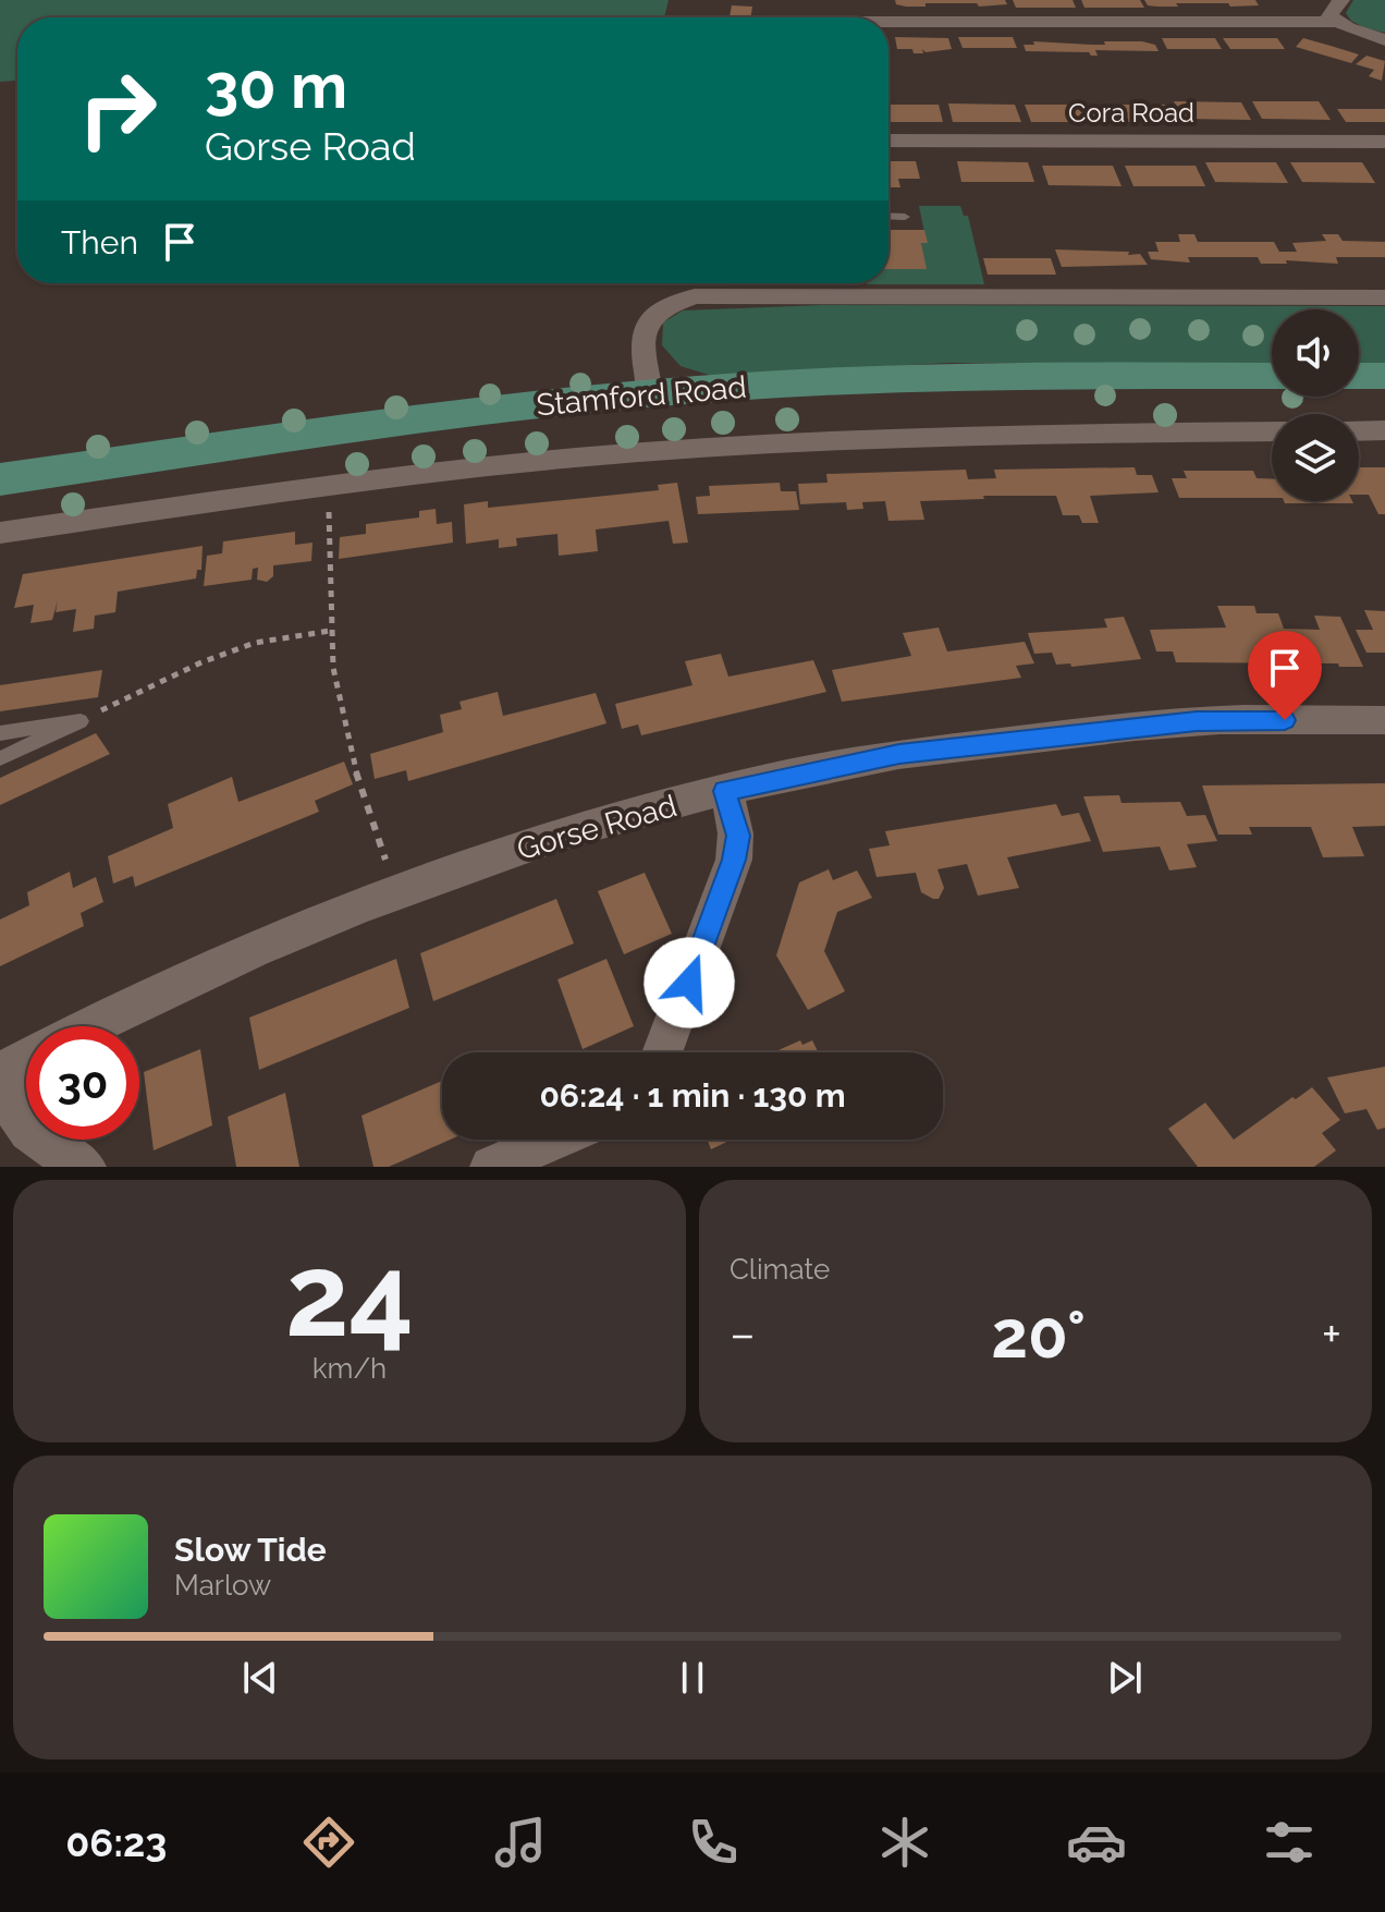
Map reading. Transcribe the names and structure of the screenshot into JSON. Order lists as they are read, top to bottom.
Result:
{
  "streets": {
    "main road": ["Stamford Road"],
    "street": ["Cora Road", "Gorse Road"]
  },
  "page": {
    "turn": ["30 m", "Gorse Road"],
    "then": "Then",
    "limit": "30",
    "trip": "06:24 · 1 min · 130 m",
    "tile": [
      ["24", "km/h"],
      "Climate"
    ],
    "heat": ["−", "20°", "+"],
    "song": ["Slow Tide", "Marlow"],
    "tabs": "06:23"
  }
}
